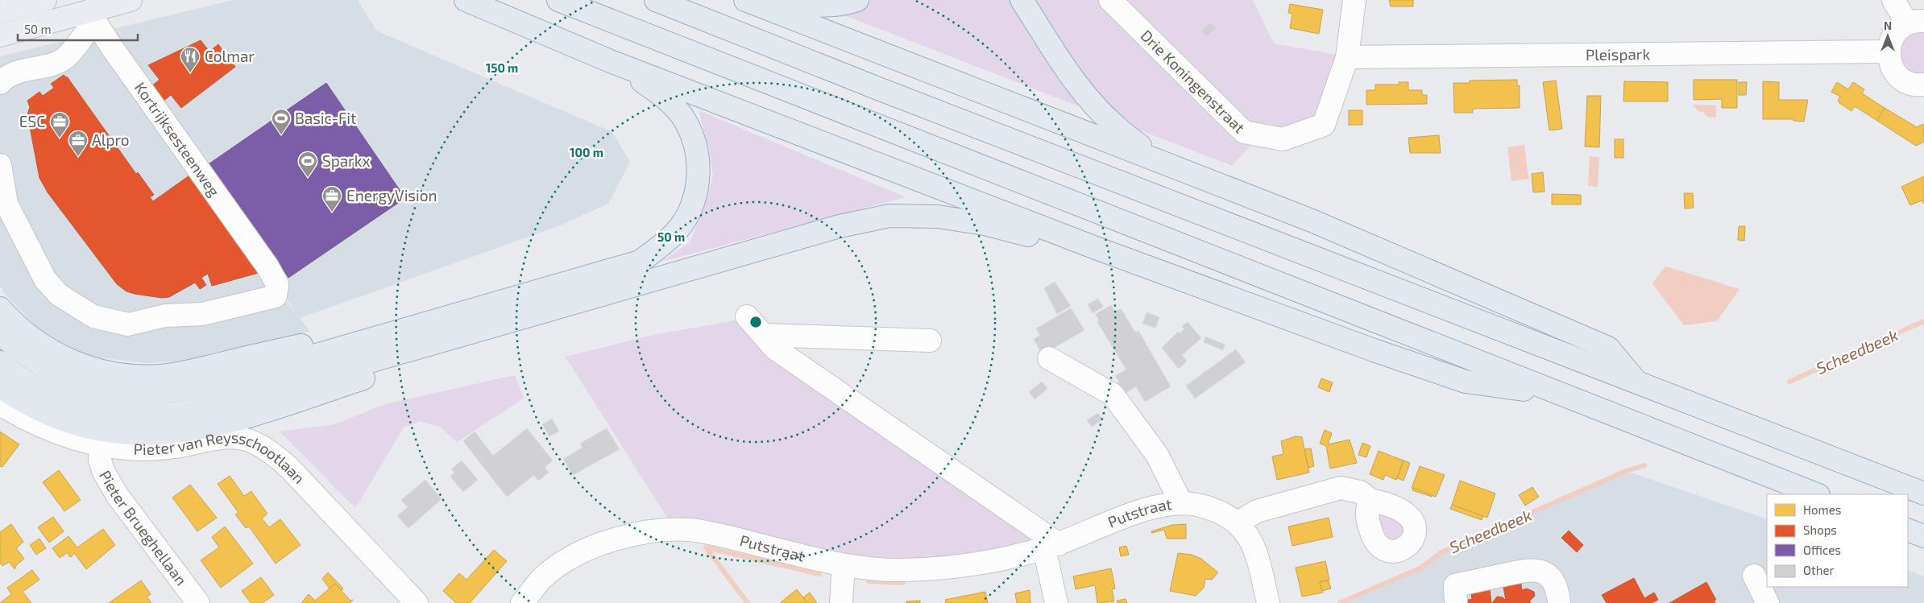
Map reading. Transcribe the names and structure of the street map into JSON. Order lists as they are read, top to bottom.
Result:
{
  "streets": {
    "street": [
      "Pleispark",
      "Drie Koningenstraat",
      "Kortrijksesteenweg",
      "Pieter van Reysschootlaan",
      "Putstraat",
      "Pieter Brueghellaan"
    ]
  },
  "crossings": [
    ["Pleispark", "Drie Koningenstraat"],
    ["Pieter van Reysschootlaan", "Pieter Brueghellaan"]
  ],
  "water": ["Scheedbeek"],
  "places": {
    "restaurant": ["Colmar"],
    "sports": ["Basic-Fit", "Sparkx"],
    "office": ["ESC", "Alpro", "EnergyVision"]
  },
  "legend": [
    "Homes",
    "Shops",
    "Offices",
    "Other"
  ],
  "scale_bar": "50 m",
  "north": "top",
  "rings": ["150 m", "100 m", "50 m"]
}
